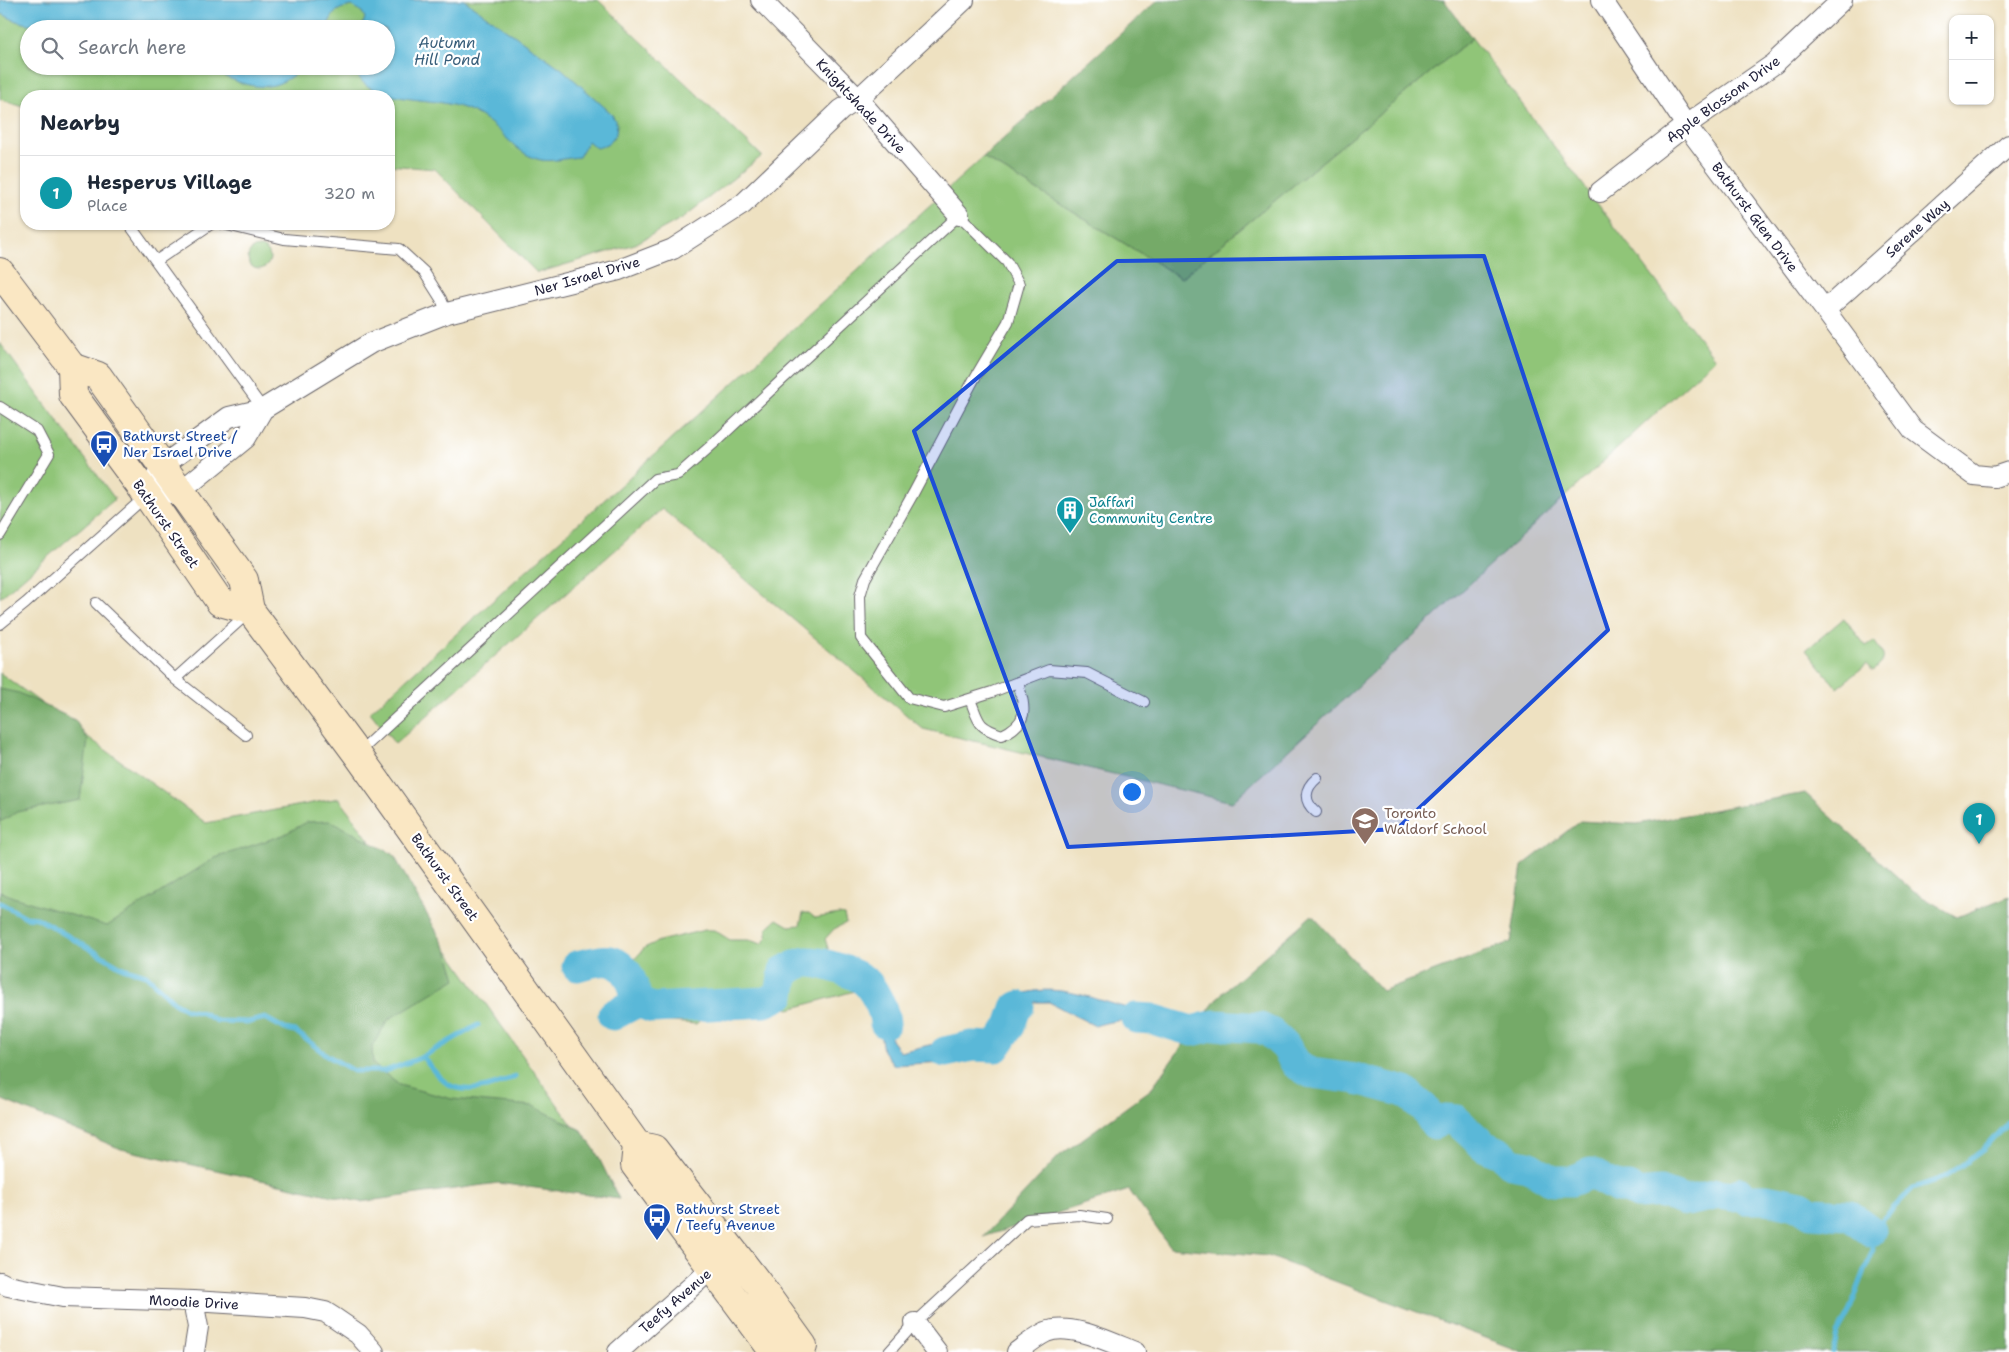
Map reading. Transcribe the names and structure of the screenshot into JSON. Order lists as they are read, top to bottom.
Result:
{
  "streets": {
    "main road": ["Bathurst Street"],
    "street": [
      "Apple Blossom Drive",
      "Knightshade Drive",
      "Bathurst Glen Drive",
      "Serene Way",
      "Ner Israel Drive",
      "Teefy Avenue",
      "Moodie Drive"
    ]
  },
  "crossings": [
    ["Apple Blossom Drive", "Bathurst Glen Drive"],
    ["Knightshade Drive", "Ner Israel Drive"],
    ["Bathurst Glen Drive", "Serene Way"],
    ["Ner Israel Drive", "Bathurst Street"],
    ["Bathurst Street", "Teefy Avenue"]
  ],
  "water": ["Autumn Hill Pond"],
  "places": {
    "bus stop": ["Bathurst Street / Ner Israel Drive", "Bathurst Street / Teefy Avenue"],
    "building": ["Jaffari Community Centre"],
    "school or university": ["Toronto Waldorf School"]
  },
  "page": {
    "map_buttons": ["+", "−"],
    "search": "Search here",
    "heading": "Nearby",
    "list": [
      {
        "mark": "1",
        "name": "Hesperus Village",
        "note": "Place",
        "value": "320 m"
      }
    ],
    "pins": "1"
  }
}
